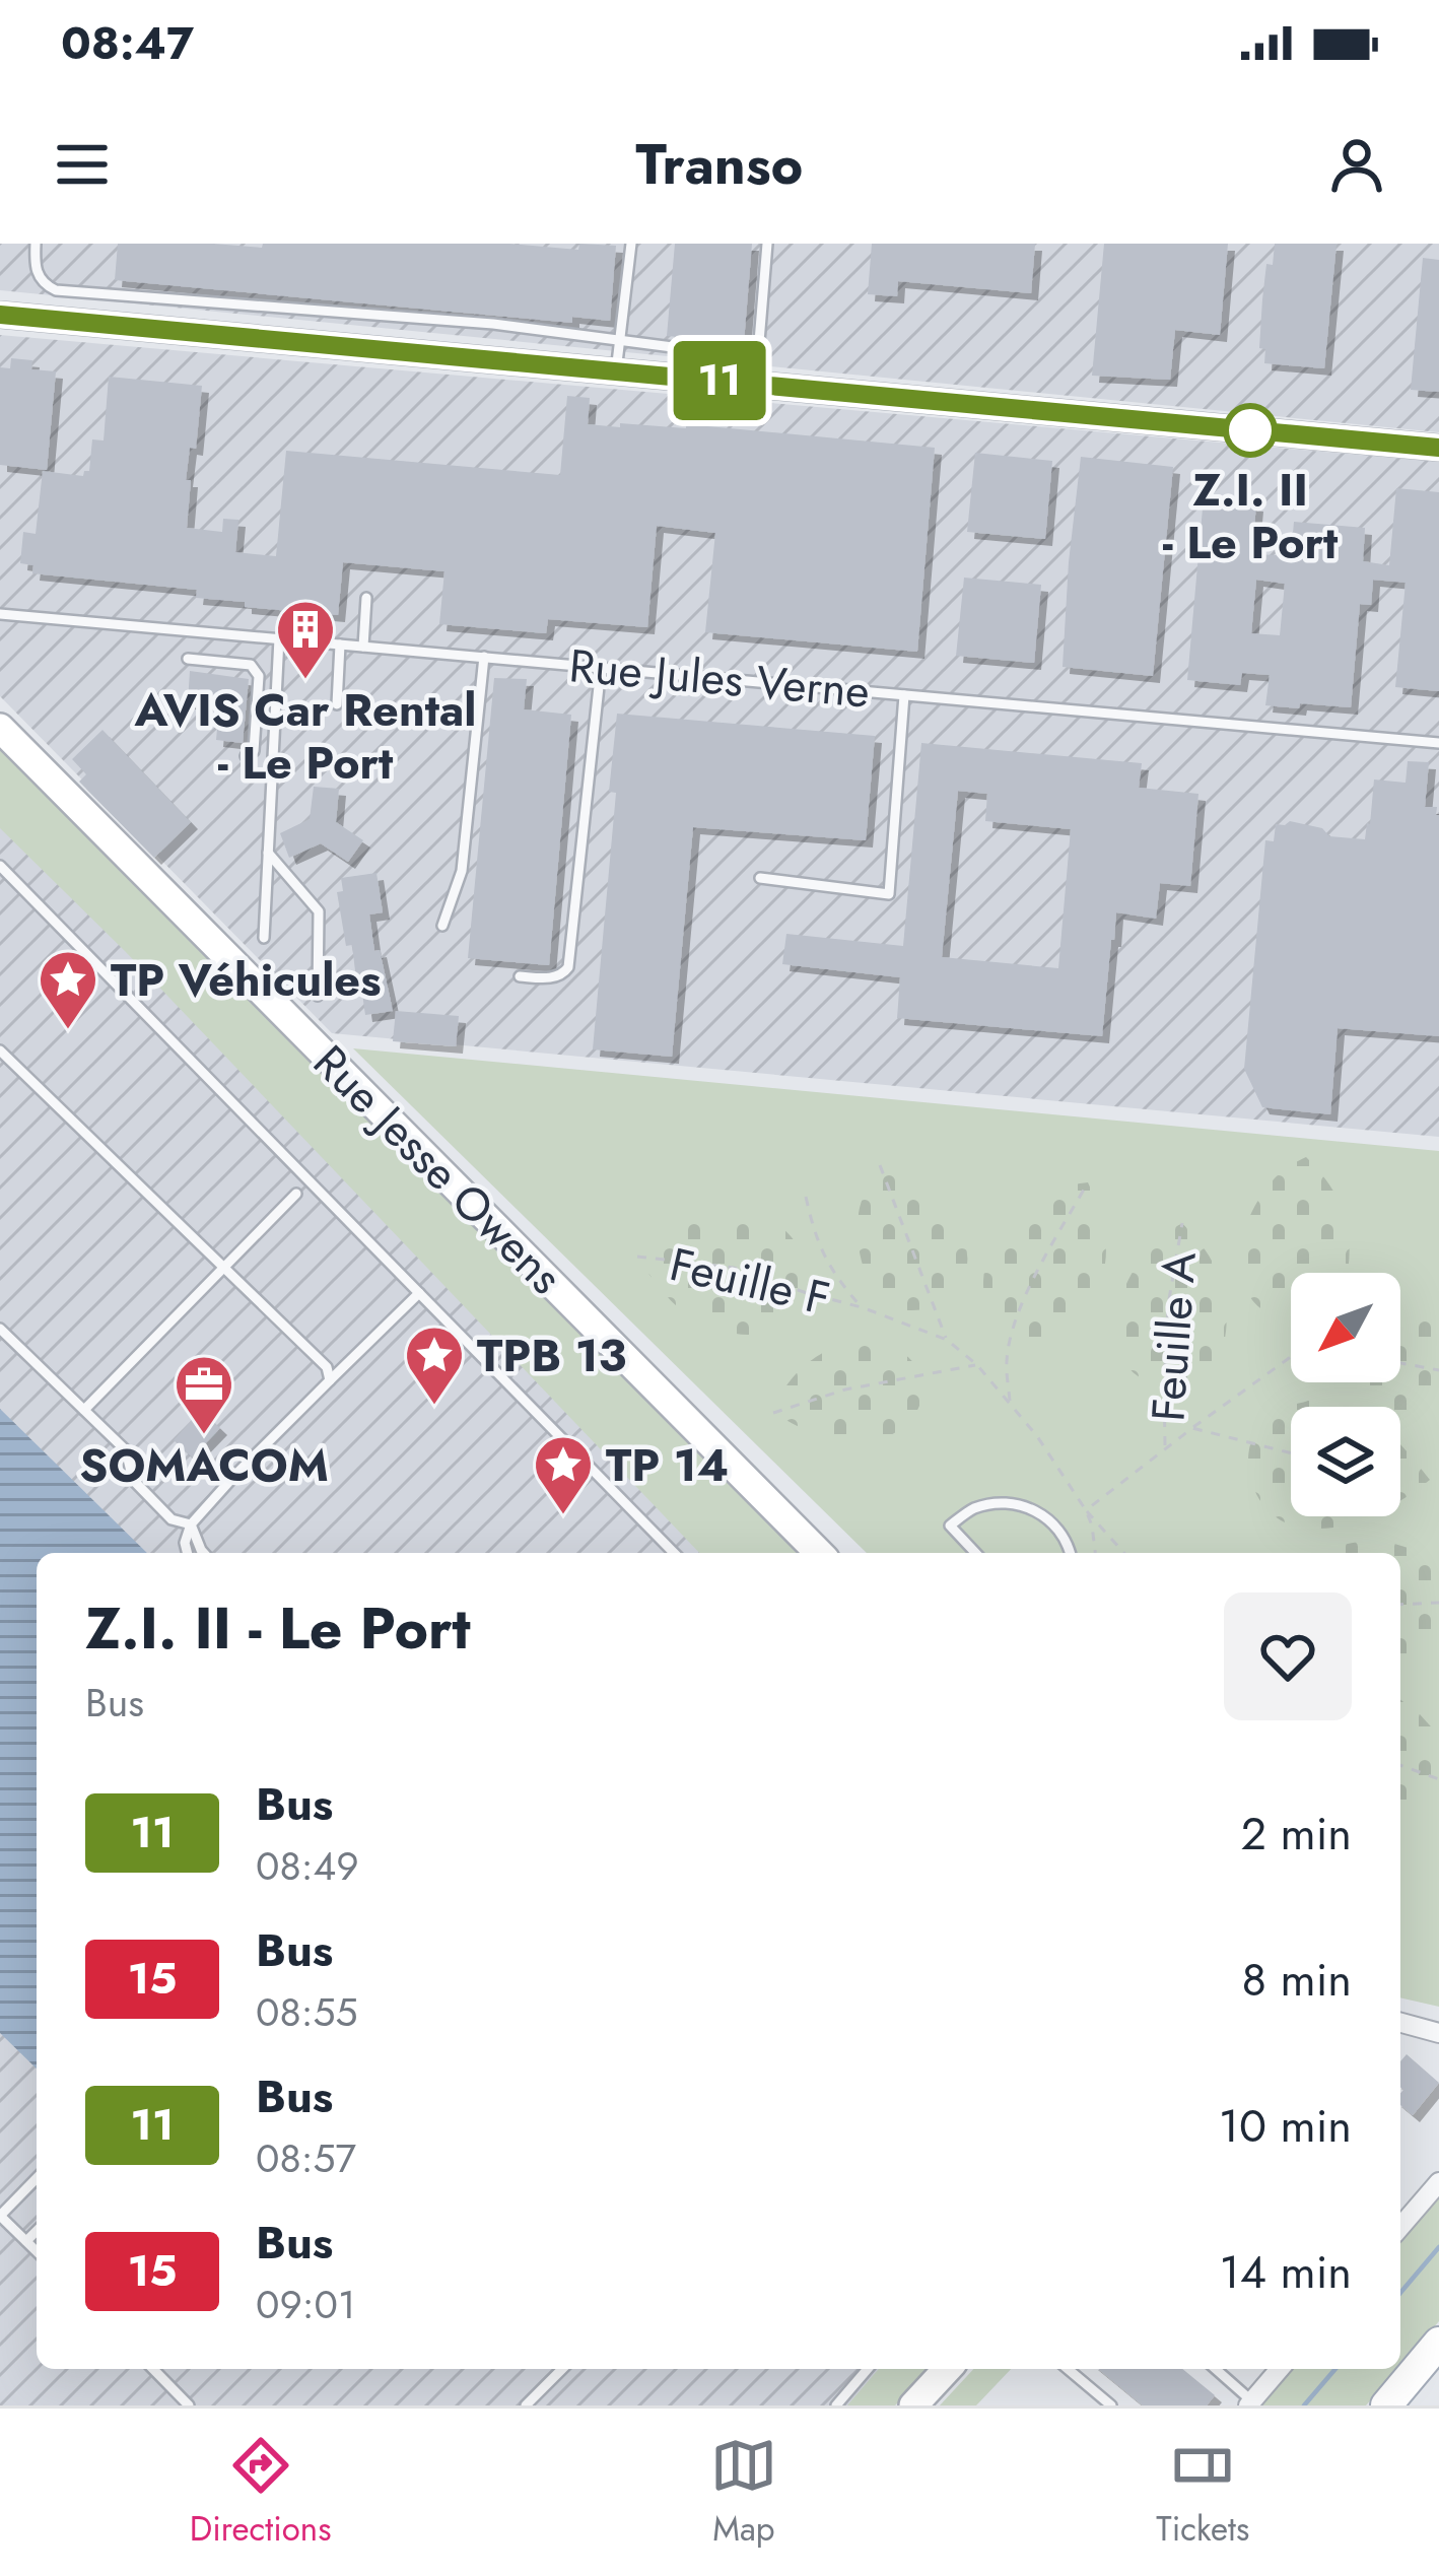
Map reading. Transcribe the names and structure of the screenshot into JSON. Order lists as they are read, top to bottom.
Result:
{
  "streets": {
    "main road": ["Rue Jesse Owens"],
    "lane": ["Rue Jules Verne"],
    "path": ["Feuille F", "Feuille A"]
  },
  "places": {
    "other": ["Z.I. II - Le Port"],
    "building": ["AVIS Car Rental - Le Port"],
    "place": ["TP Véhicules", "TPB 13", "TP 14"],
    "office": ["SOMACOM"]
  },
  "lines": ["bus line 11"],
  "north": "bottom left",
  "page": {
    "status": "08:47",
    "header": "Transo",
    "on_map": "11",
    "heading": ["Z.I. II - Le Port", "Bus"],
    "list": [
      {
        "mark": "11",
        "name": "Bus",
        "note": "08:49",
        "value": "2 min"
      },
      {
        "mark": "15",
        "name": "Bus",
        "note": "08:55",
        "value": "8 min"
      },
      {
        "mark": "11",
        "name": "Bus",
        "note": "08:57",
        "value": "10 min"
      },
      {
        "mark": "15",
        "name": "Bus",
        "note": "09:01",
        "value": "14 min"
      }
    ],
    "tabs": ["Directions", "Map", "Tickets"]
  }
}
